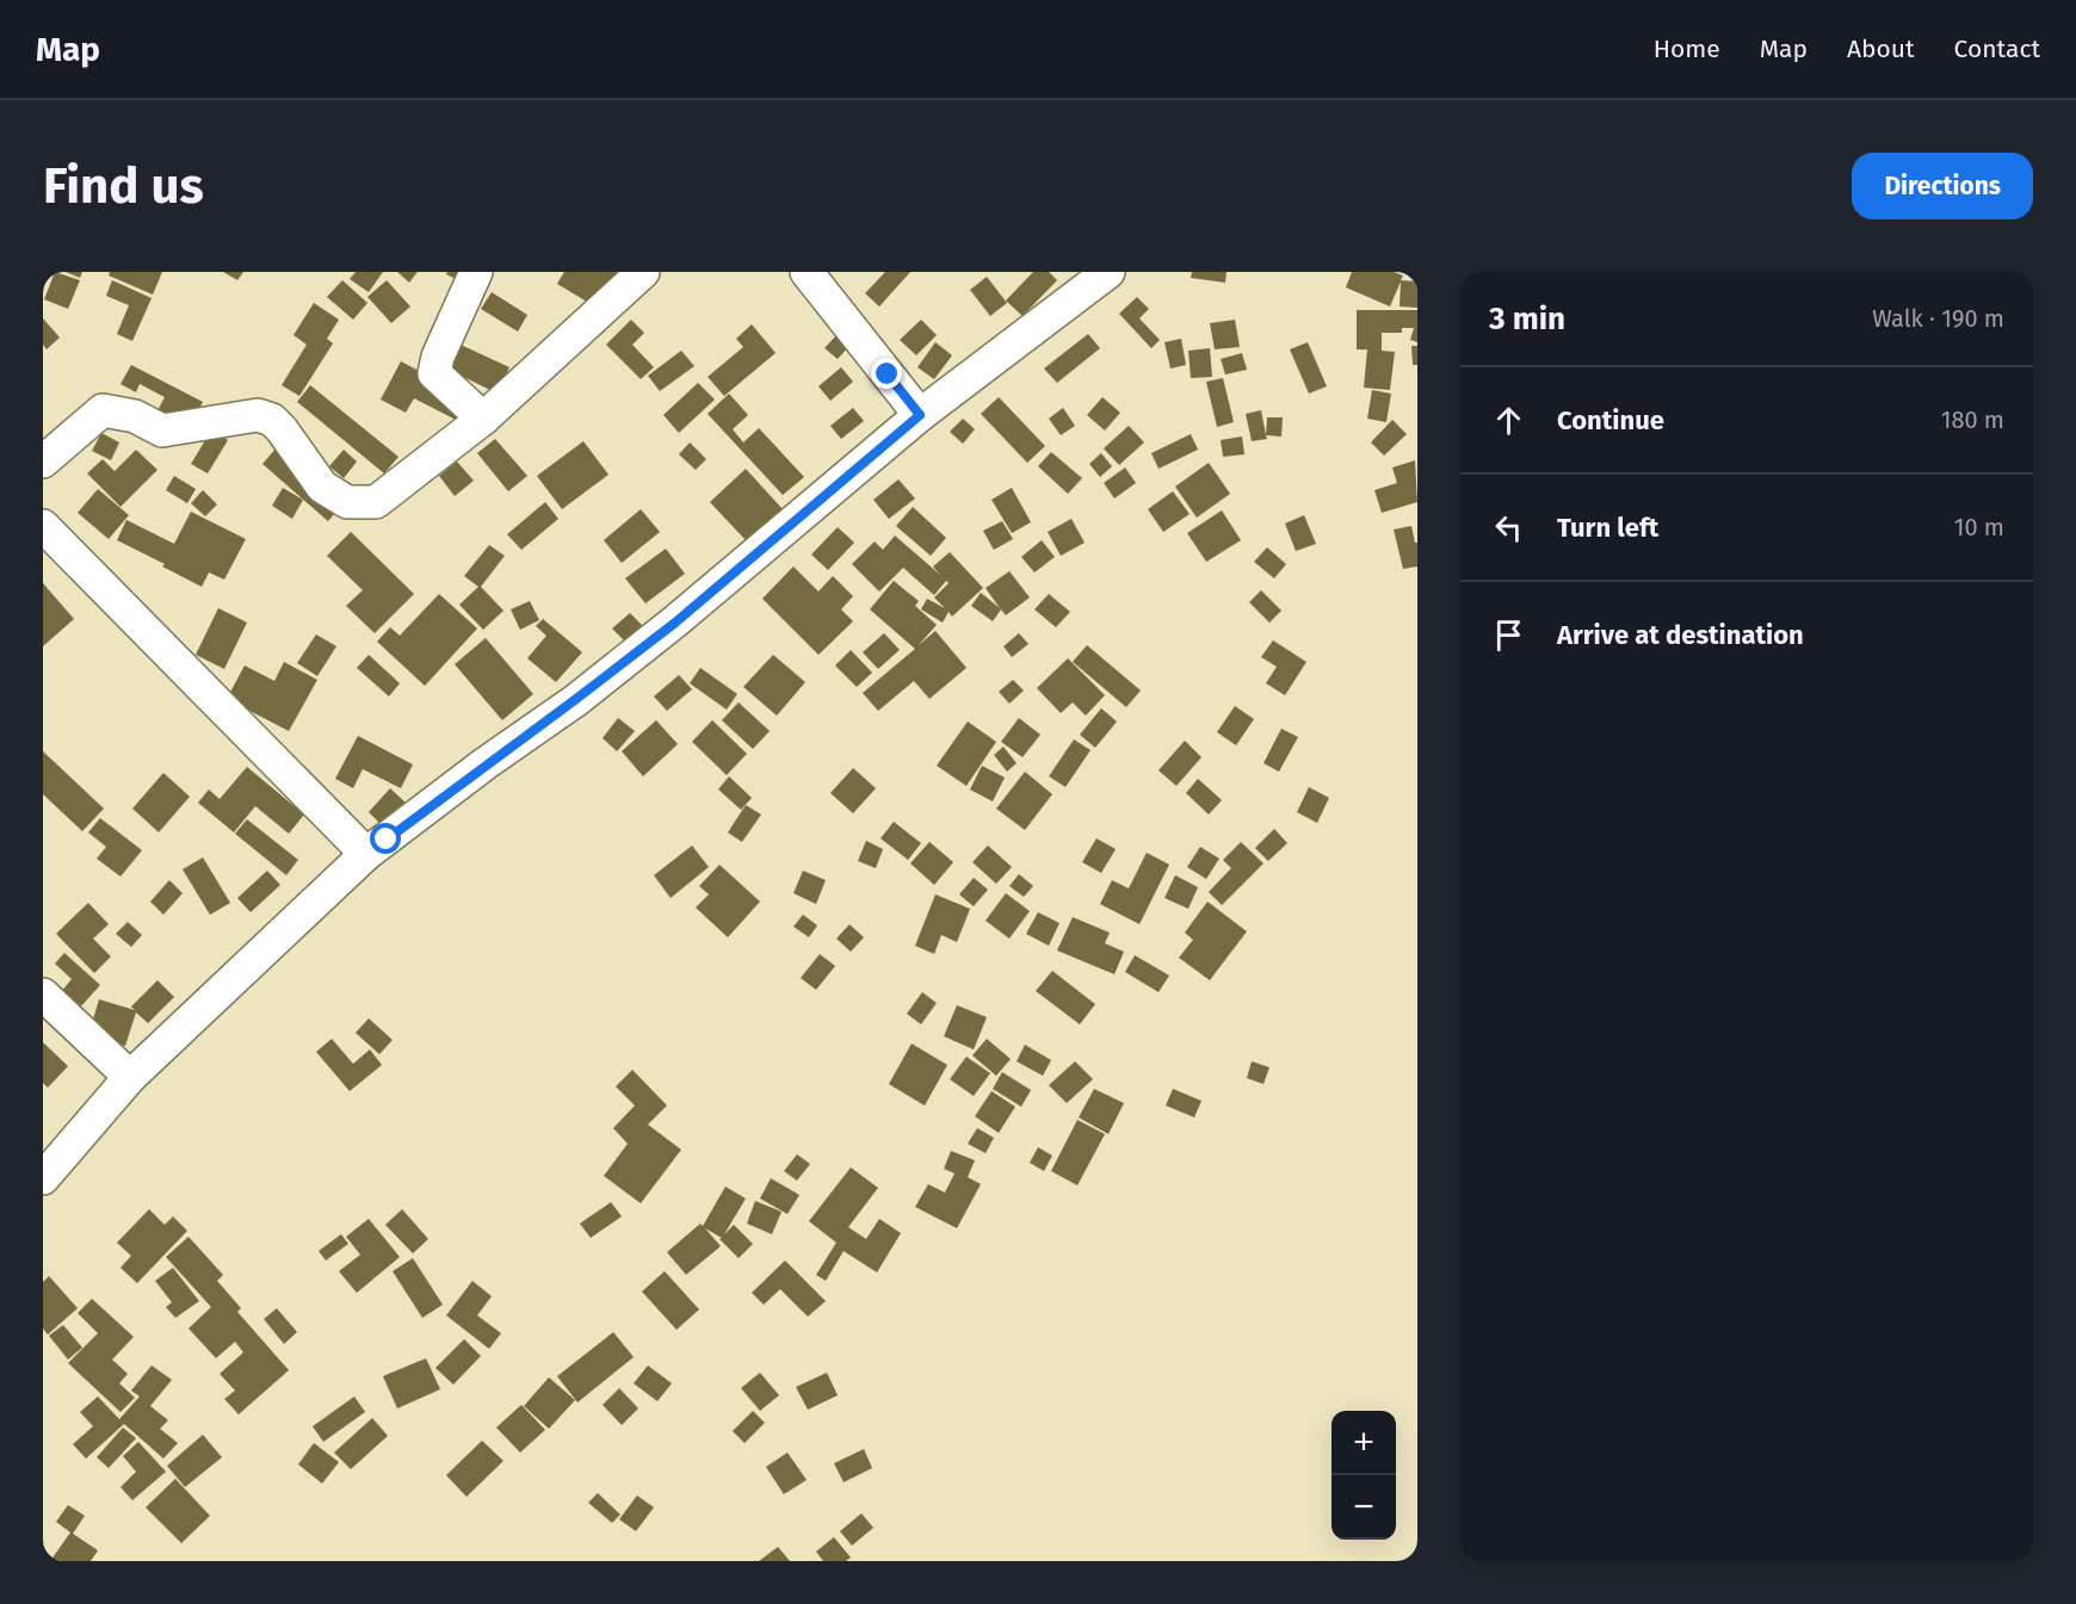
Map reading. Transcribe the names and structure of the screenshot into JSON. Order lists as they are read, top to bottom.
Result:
{
  "page": {
    "header": "Map",
    "nav": [
      "Home",
      "Map",
      "About",
      "Contact"
    ],
    "buttons": "Directions",
    "title": "Find us",
    "heading": ["3 min", "Walk · 190 m"],
    "list": [
      ["Continue", "180 m"],
      ["Turn left", "10 m"],
      "Arrive at destination"
    ],
    "map_buttons": ["+", "−"]
  }
}
